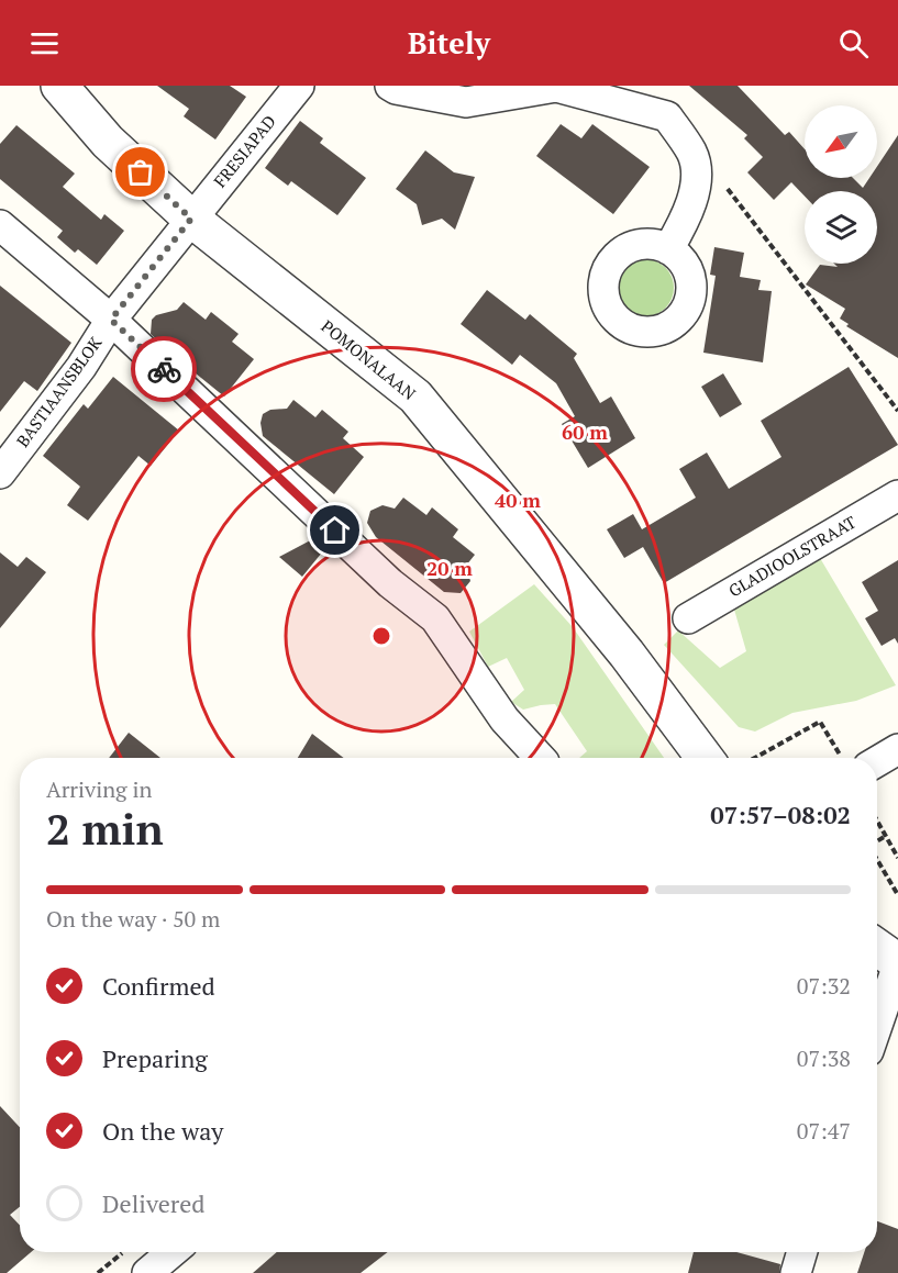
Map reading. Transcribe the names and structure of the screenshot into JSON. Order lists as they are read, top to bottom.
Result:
{
  "streets": {
    "street": [
      "FRESIAPAD",
      "POMONALAAN",
      "BASTIAANSBLOK",
      "GLADIOOLSTRAAT"
    ]
  },
  "crossings": [
    ["FRESIAPAD", "POMONALAAN"],
    ["FRESIAPAD", "BASTIAANSBLOK"],
    ["POMONALAAN", "BASTIAANSBLOK"]
  ],
  "north": "bottom left",
  "page": {
    "header": "Bitely",
    "heading": ["2 min", "Arriving in", "07:57–08:02"],
    "bar": "On the way · 50 m",
    "list": [
      ["Confirmed", "07:32"],
      ["Preparing", "07:38"],
      ["On the way", "07:47"],
      "Delivered"
    ]
  },
  "rings": ["60 m", "40 m", "20 m"]
}
